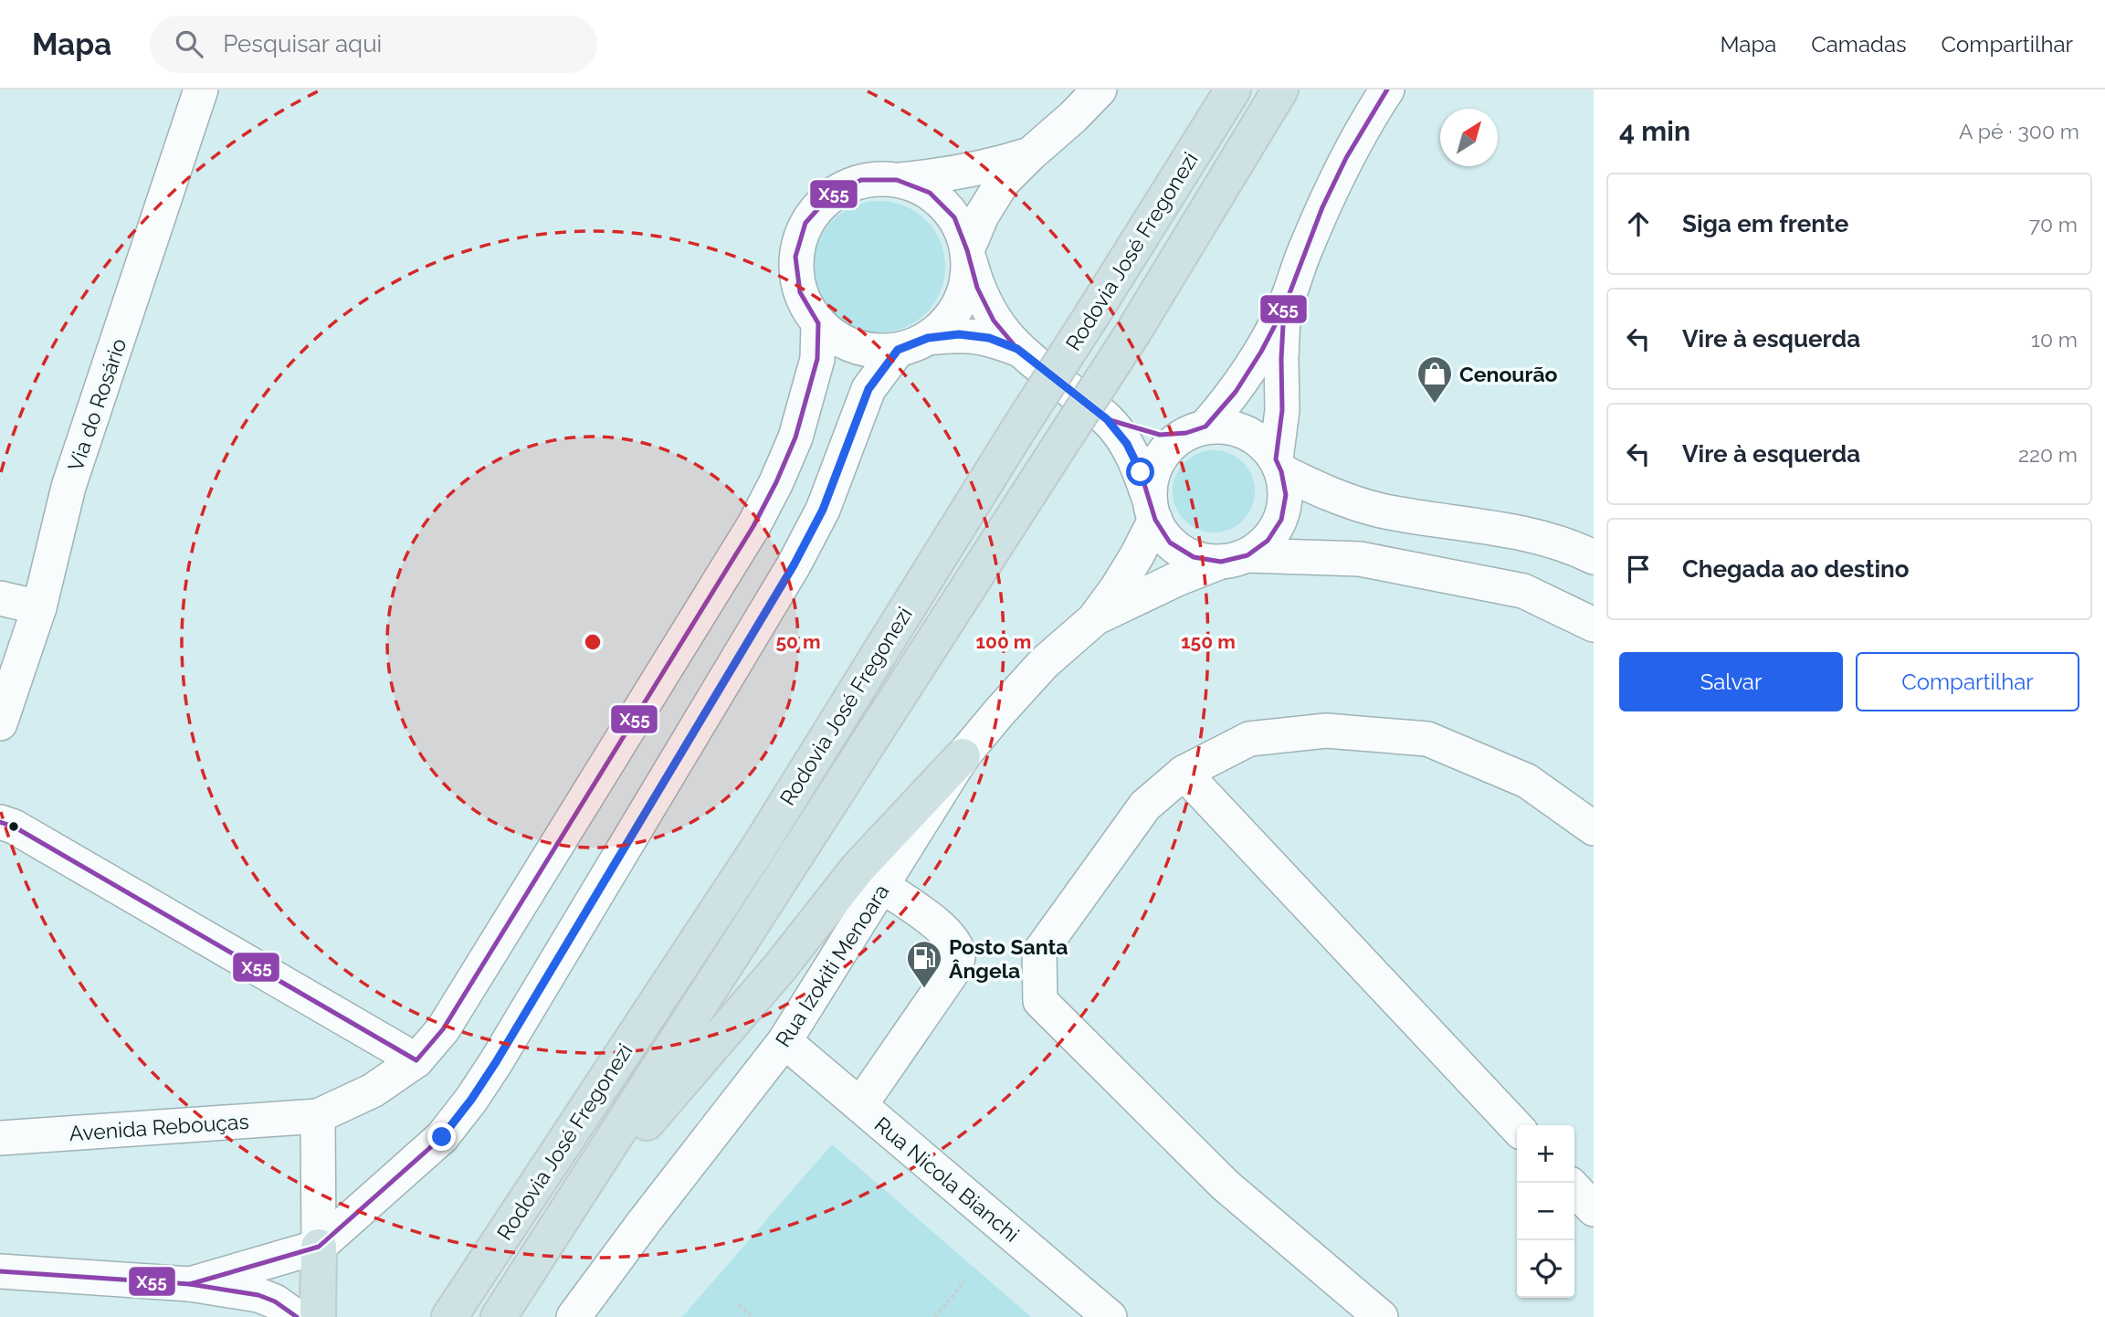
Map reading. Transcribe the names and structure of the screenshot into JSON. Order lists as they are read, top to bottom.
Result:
{
  "streets": {
    "highway": ["Rodovia José Fregonezi"],
    "street": [
      "Via do Rosário",
      "Rua Izokiti Menoara",
      "Avenida Rebouças",
      "Rua Nicola Bianchi"
    ]
  },
  "crossings": [
    ["Rua Izokiti Menoara", "Rua Nicola Bianchi"]
  ],
  "places": {
    "shop": ["Cenourão"],
    "fuel station": ["Posto Santa Ângela"]
  },
  "lines": ["transit line X55"],
  "north": "top right",
  "page": {
    "header": "Mapa",
    "search": "Pesquisar aqui",
    "nav": ["Mapa", "Camadas", "Compartilhar"],
    "heading": ["4 min", "A pé · 300 m"],
    "list": [
      ["Siga em frente", "70 m"],
      ["Vire à esquerda", "10 m"],
      ["Vire à esquerda", "220 m"],
      "Chegada ao destino"
    ],
    "buttons": ["Salvar", "Compartilhar"],
    "map_buttons": ["+", "−"]
  },
  "rings": ["50 m", "100 m", "150 m"]
}
